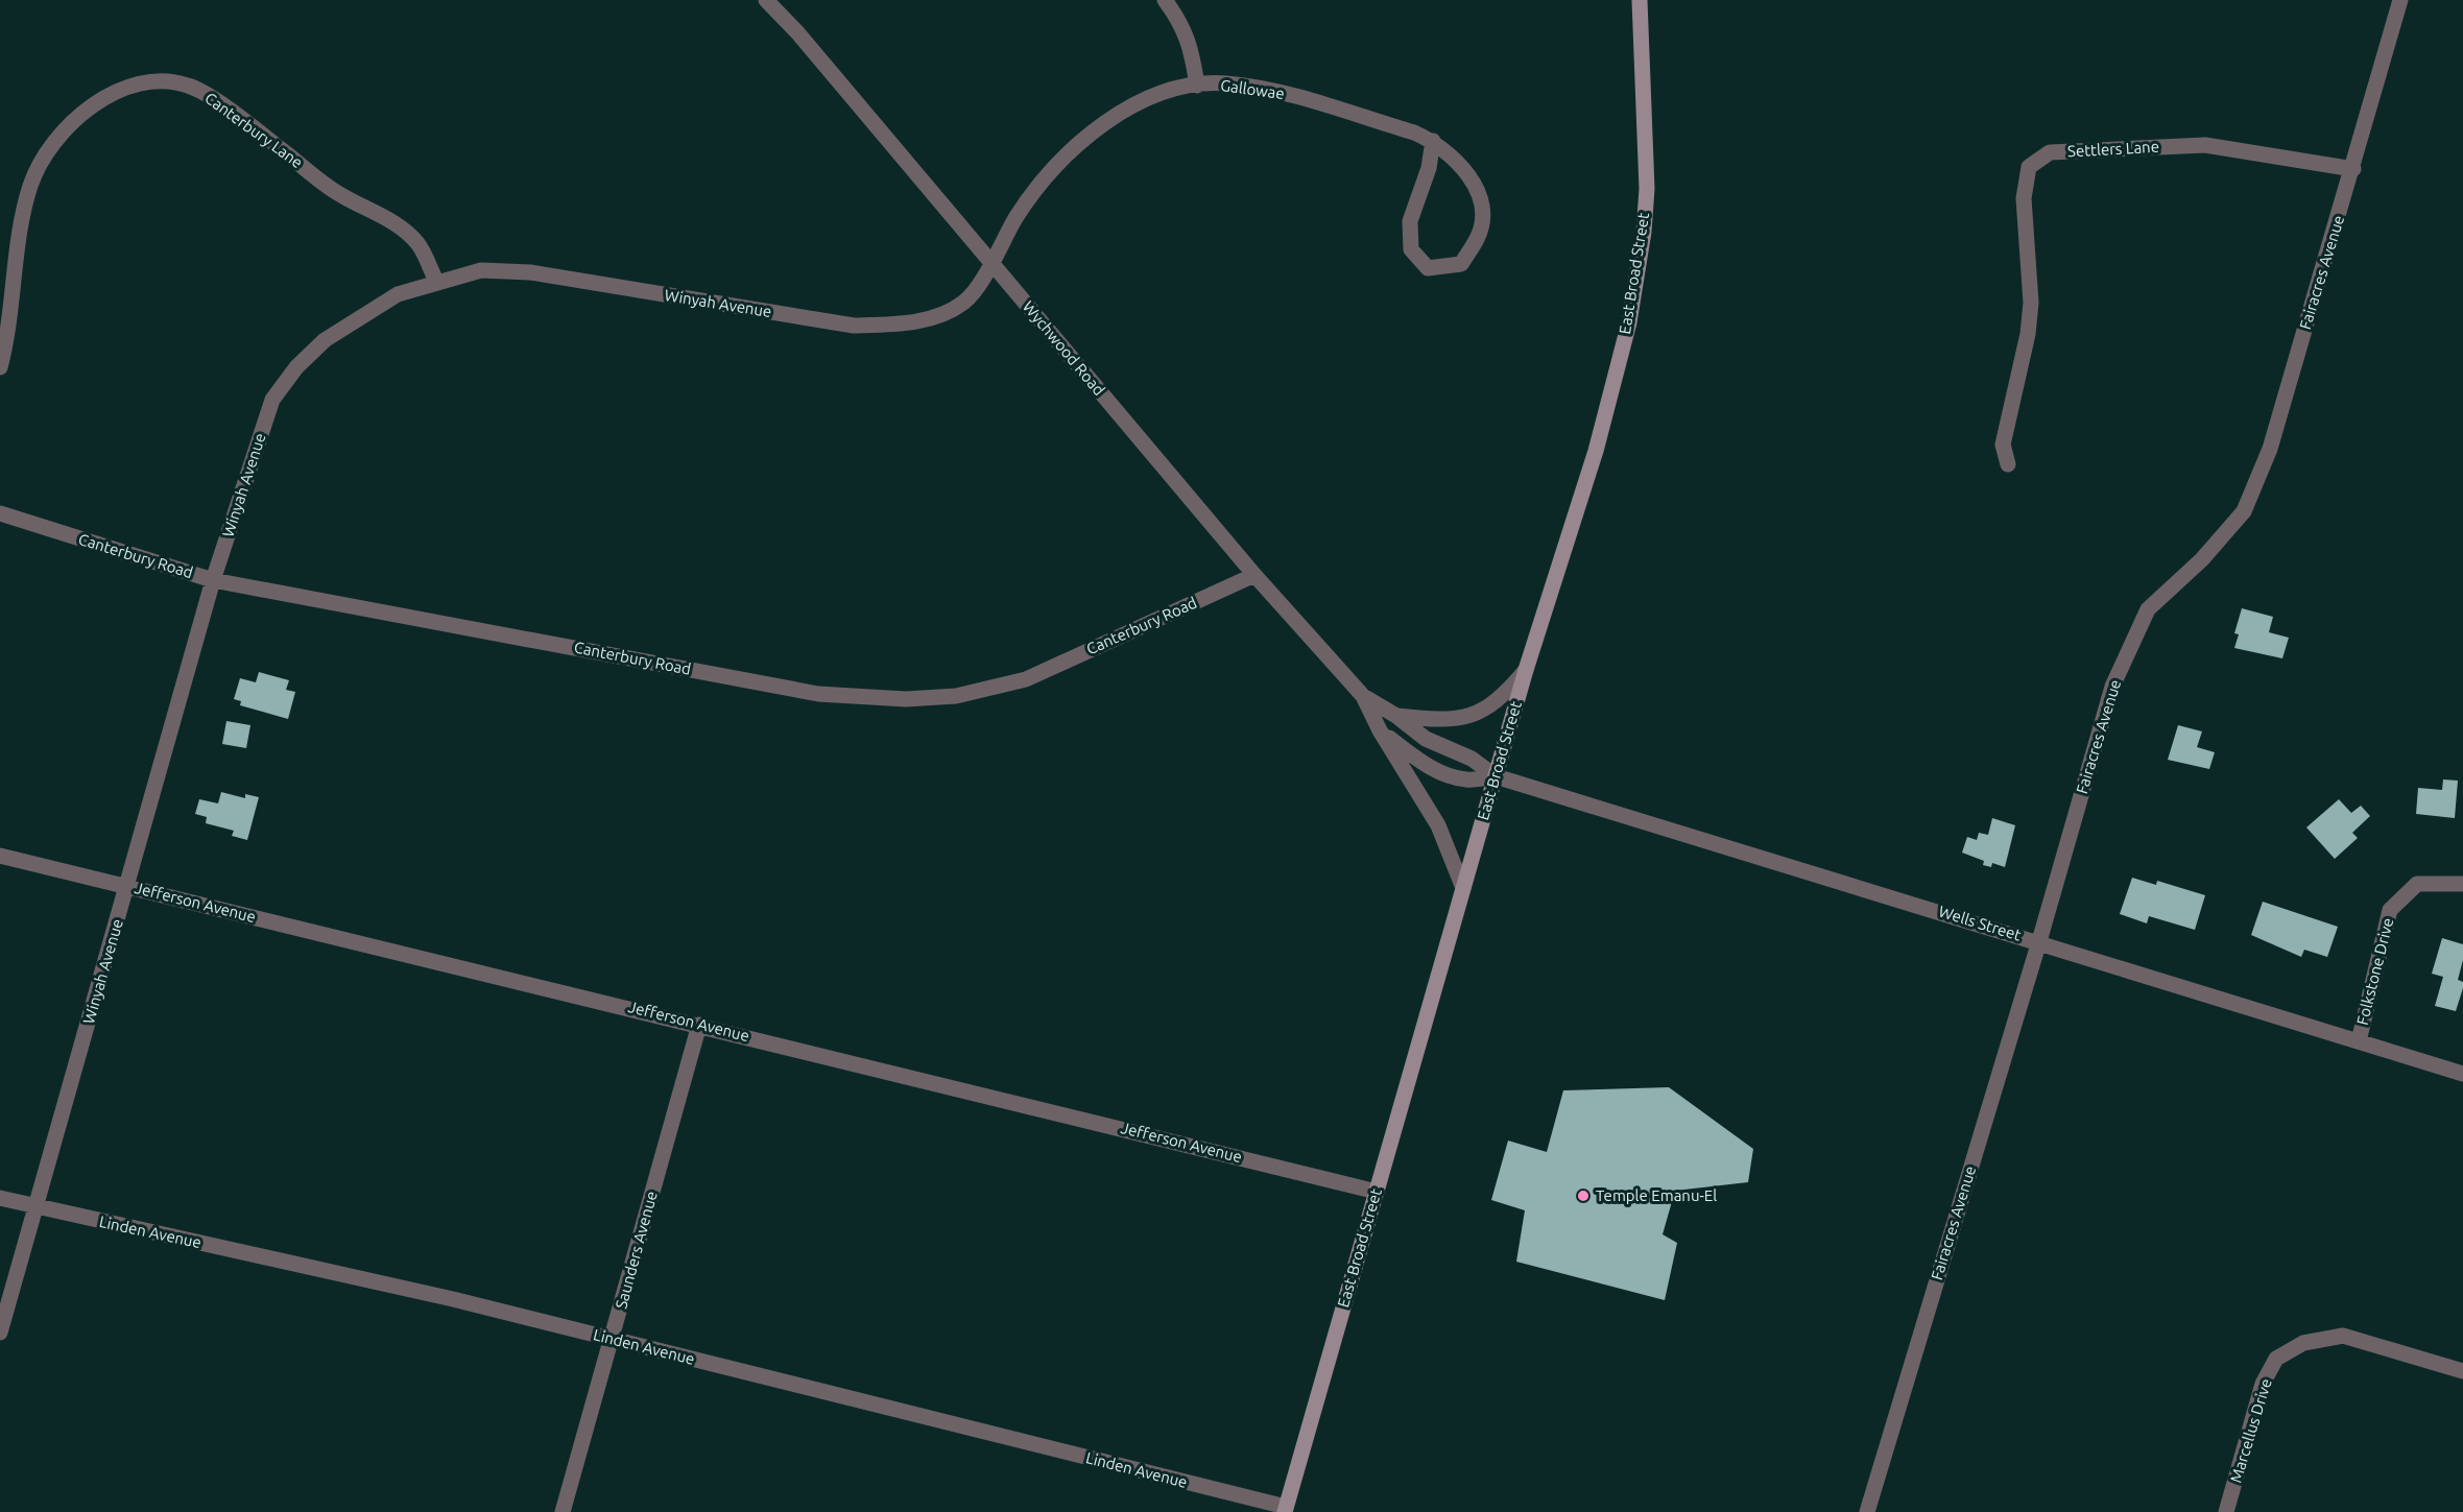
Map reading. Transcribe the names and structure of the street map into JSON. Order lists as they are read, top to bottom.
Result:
{
  "streets": {
    "street": [
      "Gallowae",
      "Canterbury Lane",
      "Settlers Lane",
      "Fairacres Avenue",
      "East Broad Street",
      "Winyah Avenue",
      "Wychwood Road",
      "Canterbury Road",
      "Jefferson Avenue",
      "Wells Street",
      "Folkstone Drive",
      "Linden Avenue",
      "Saunders Avenue",
      "Marcellus Drive"
    ]
  },
  "crossings": [
    ["Gallowae", "Winyah Avenue"],
    ["Gallowae", "Wychwood Road"],
    ["Canterbury Lane", "Winyah Avenue"],
    ["Settlers Lane", "Fairacres Avenue"],
    ["Fairacres Avenue", "Wells Street"],
    ["East Broad Street", "Wychwood Road"],
    ["East Broad Street", "Jefferson Avenue"],
    ["East Broad Street", "Wells Street"],
    ["East Broad Street", "Linden Avenue"],
    ["Winyah Avenue", "Wychwood Road"],
    ["Winyah Avenue", "Canterbury Road"],
    ["Winyah Avenue", "Jefferson Avenue"],
    ["Winyah Avenue", "Linden Avenue"],
    ["Wychwood Road", "Canterbury Road"],
    ["Wychwood Road", "Wells Street"],
    ["Jefferson Avenue", "Saunders Avenue"],
    ["Wells Street", "Folkstone Drive"],
    ["Linden Avenue", "Saunders Avenue"]
  ],
  "places": ["Temple Emanu-El"]
}
